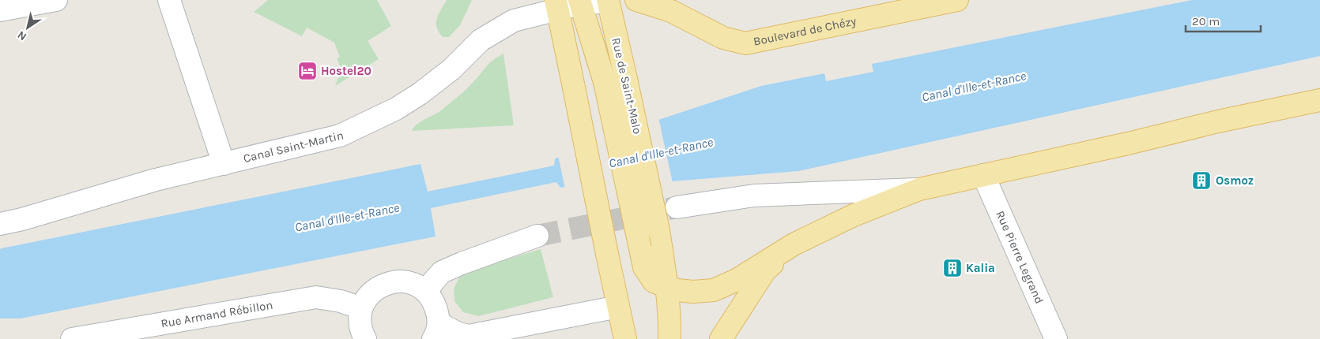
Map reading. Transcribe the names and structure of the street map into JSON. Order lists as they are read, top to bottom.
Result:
{
  "streets": {
    "main road": ["Boulevard de Chézy", "Rue de Saint-Malo"],
    "street": ["Canal Saint-Martin", "Rue Pierre Legrand", "Rue Armand Rébillon"]
  },
  "crossings": [
    ["Rue de Saint-Malo", "Canal Saint-Martin"]
  ],
  "water": ["Canal d'Ille-et-Rance"],
  "places": {
    "hotel": ["Hostel20"],
    "building": ["Osmoz", "Kalia"]
  },
  "scale_bar": "20 m",
  "north": "bottom left"
}
